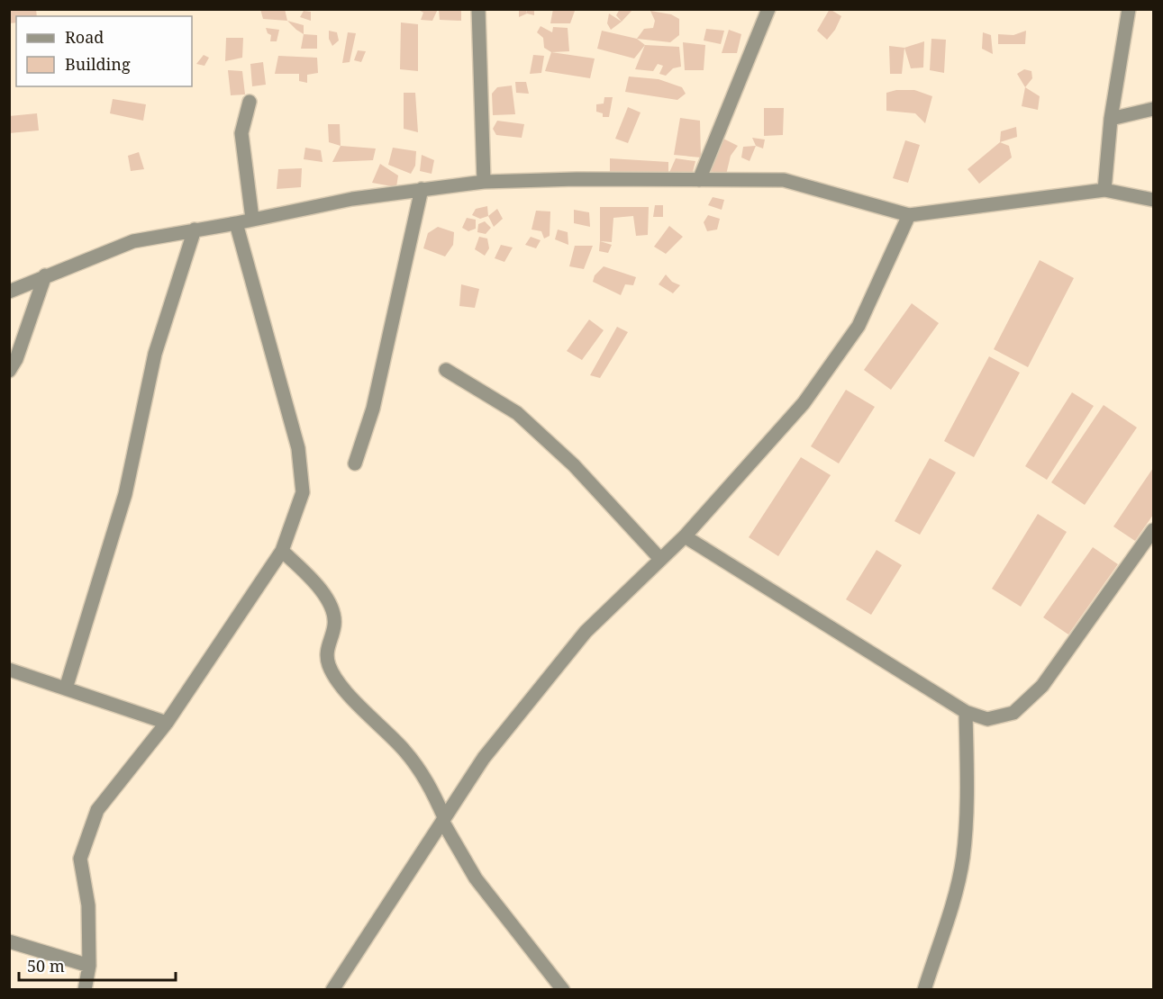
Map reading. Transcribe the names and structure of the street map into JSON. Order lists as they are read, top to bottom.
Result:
{
  "legend": ["Road", "Building"],
  "scale_bar": "50 m"
}
